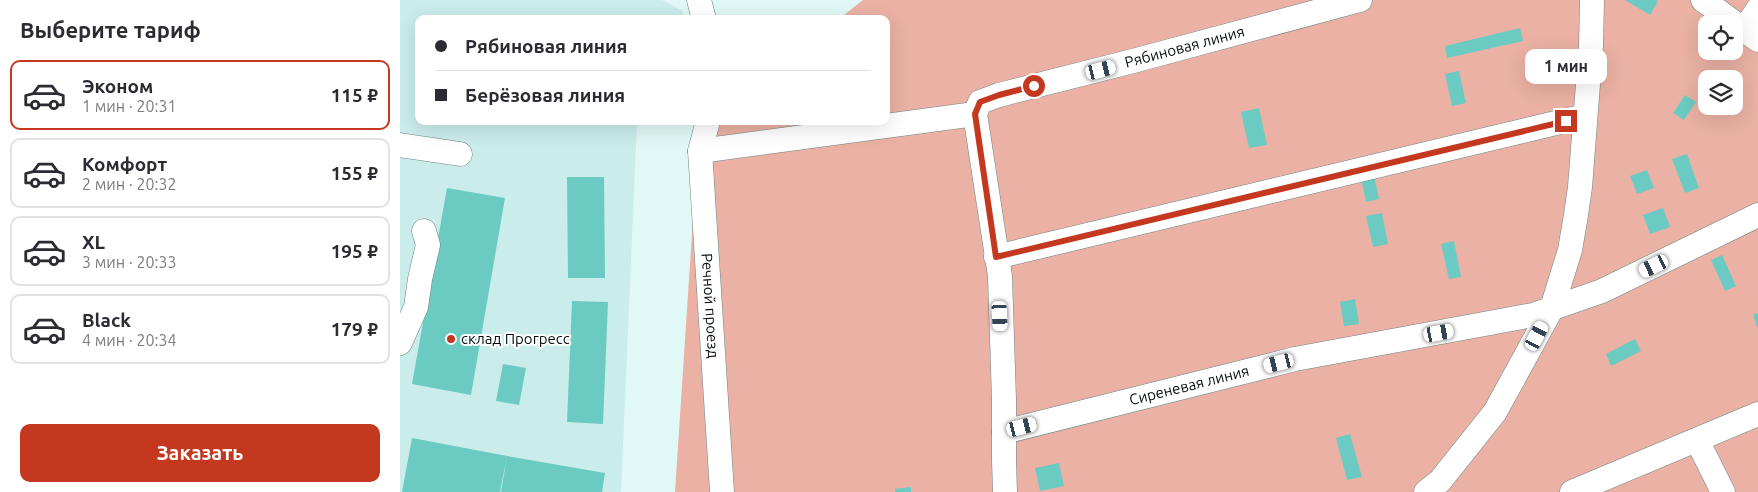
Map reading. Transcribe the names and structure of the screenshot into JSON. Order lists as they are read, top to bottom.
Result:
{
  "streets": {
    "street": ["Рябиновая линия", "Речной проезд", "Сиреневая линия"]
  },
  "crossings": [
    ["Рябиновая линия", "Речной проезд"]
  ],
  "places": ["склад Прогресс"],
  "page": {
    "heading": "Выберите тариф",
    "banner": ["Рябиновая линия", "Берёзовая линия"],
    "bubble": "1 мин",
    "list": [
      {
        "name": "Эконом",
        "note": "1 мин · 20:31",
        "value": "115 ₽"
      },
      {
        "name": "Комфорт",
        "note": "2 мин · 20:32",
        "value": "155 ₽"
      },
      {
        "name": "XL",
        "note": "3 мин · 20:33",
        "value": "195 ₽"
      },
      {
        "name": "Black",
        "note": "4 мин · 20:34",
        "value": "179 ₽"
      }
    ],
    "buttons": "Заказать"
  }
}
